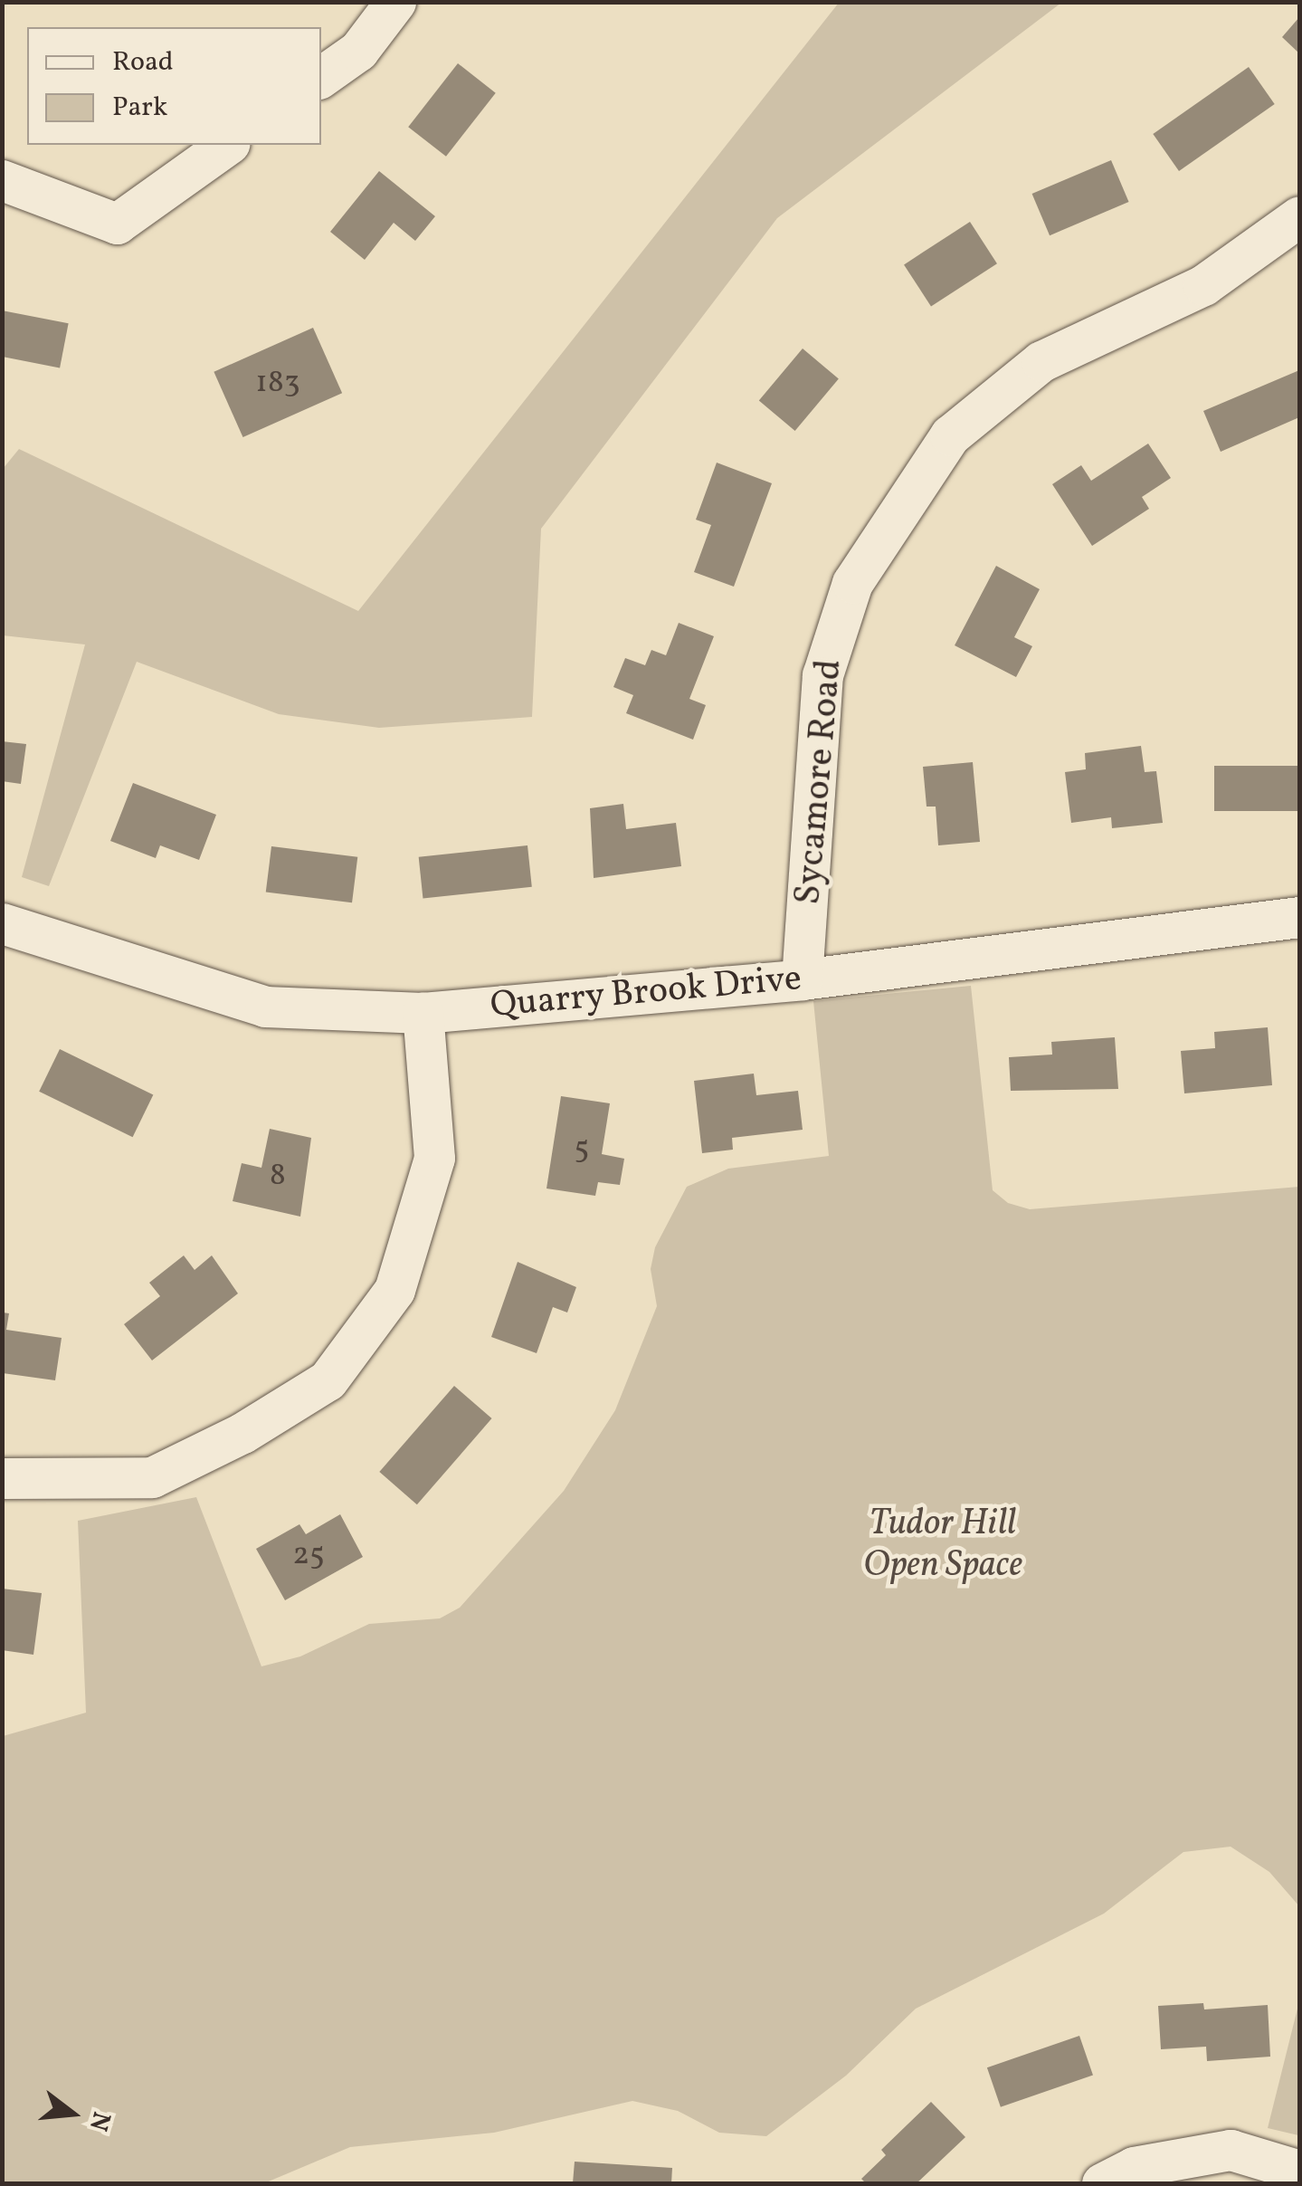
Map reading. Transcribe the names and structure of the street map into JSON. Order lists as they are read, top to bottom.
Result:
{
  "streets": {
    "street": ["Sycamore Road", "Quarry Brook Drive"]
  },
  "crossings": [
    ["Sycamore Road", "Quarry Brook Drive"]
  ],
  "parks": ["Tudor Hill Open Space"],
  "house_numbers": [
    "183",
    "5",
    "8",
    "25"
  ],
  "legend": ["Road", "Park"],
  "north": "right"
}
